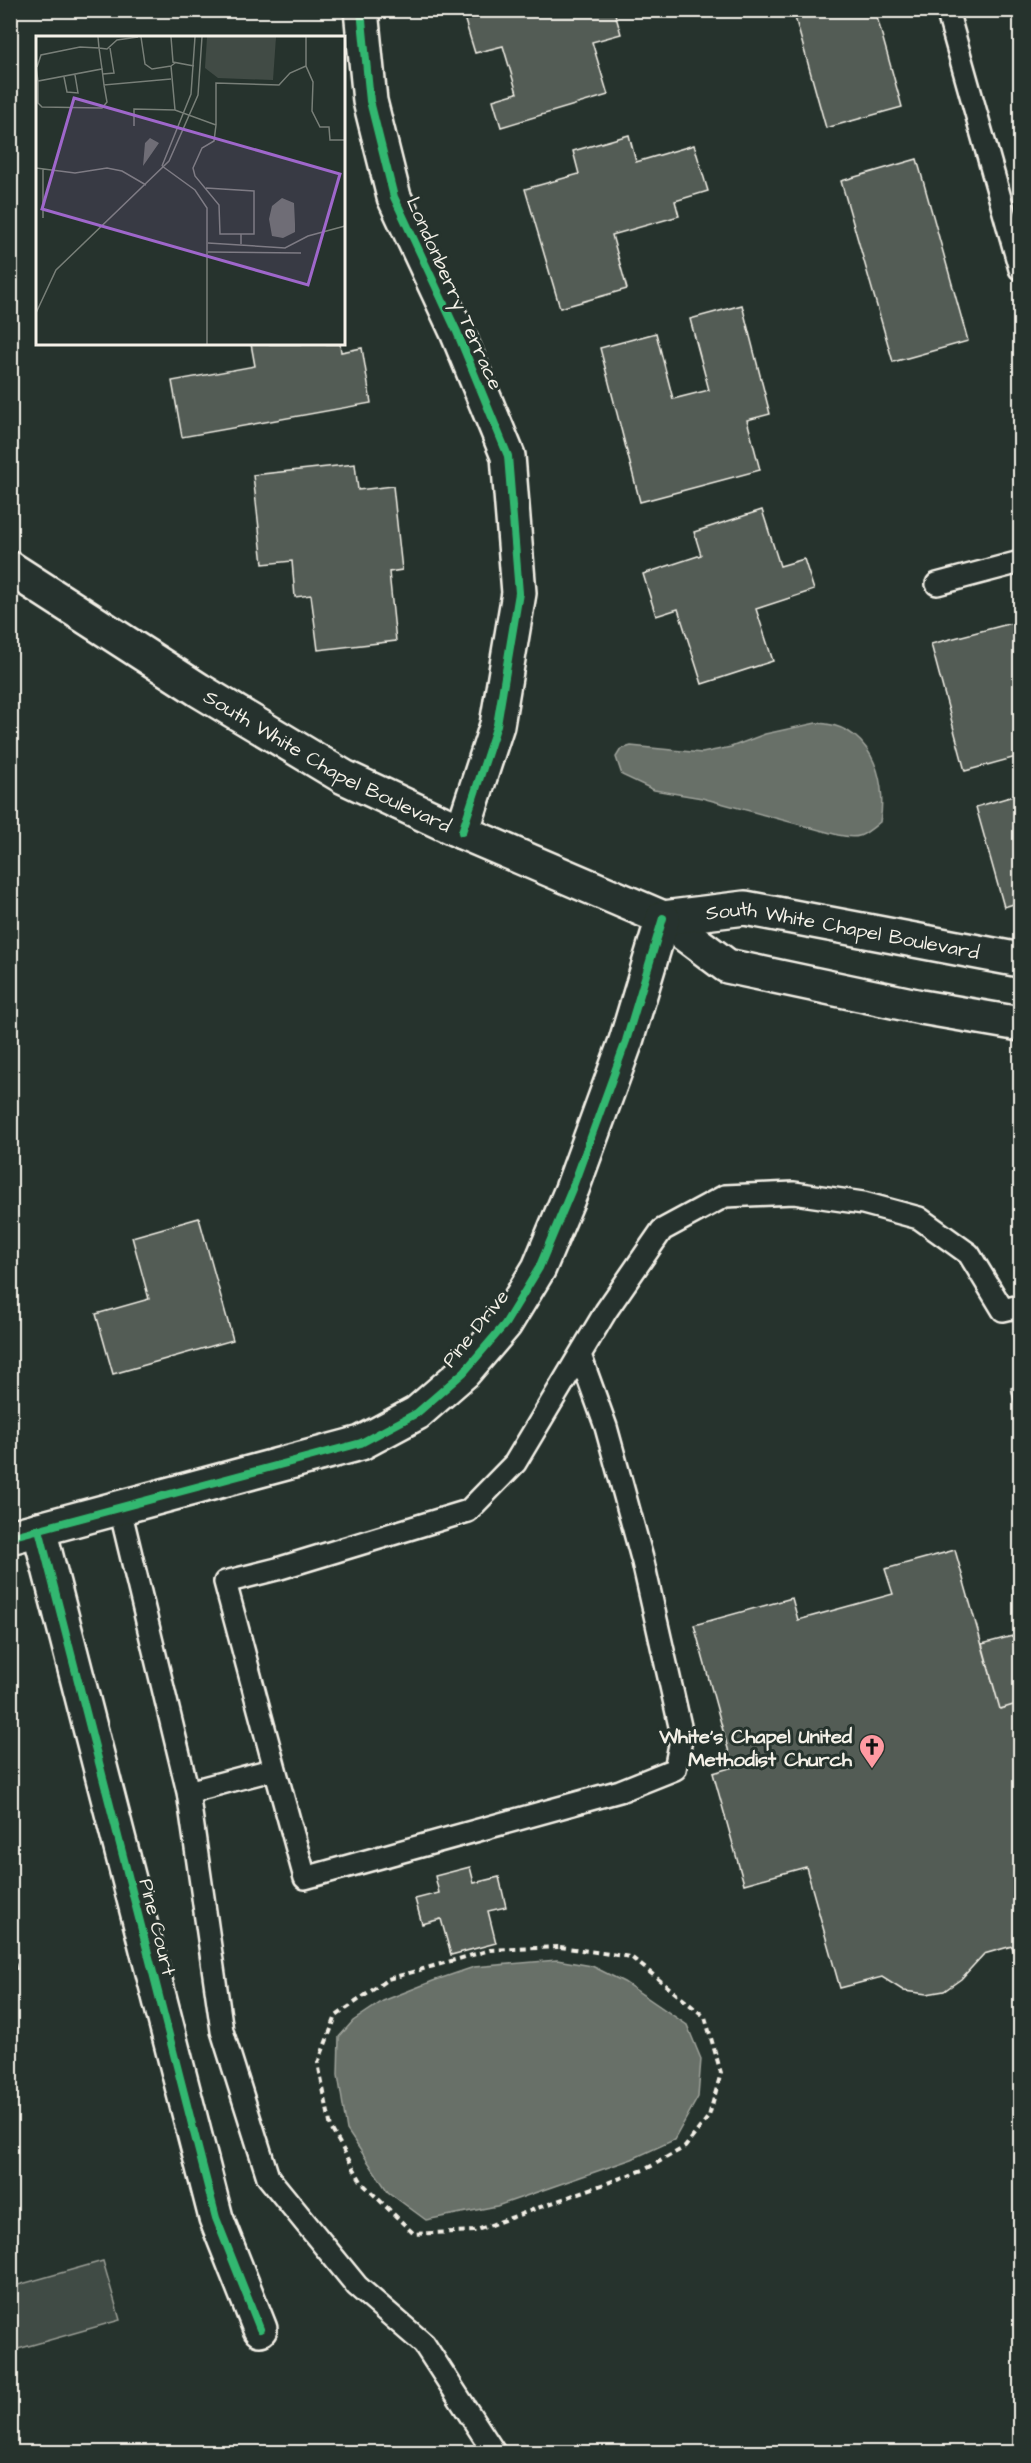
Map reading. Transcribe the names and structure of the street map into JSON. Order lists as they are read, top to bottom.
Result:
{
  "streets": {
    "street": [
      "Londonberry Terrace",
      "South White Chapel Boulevard",
      "Pine Drive",
      "Pine Court"
    ]
  },
  "crossings": [
    ["Londonberry Terrace", "South White Chapel Boulevard"],
    ["South White Chapel Boulevard", "Pine Drive"],
    ["Pine Drive", "Pine Court"]
  ],
  "places": {
    "church": ["White's Chapel United Methodist Church"]
  }
}
